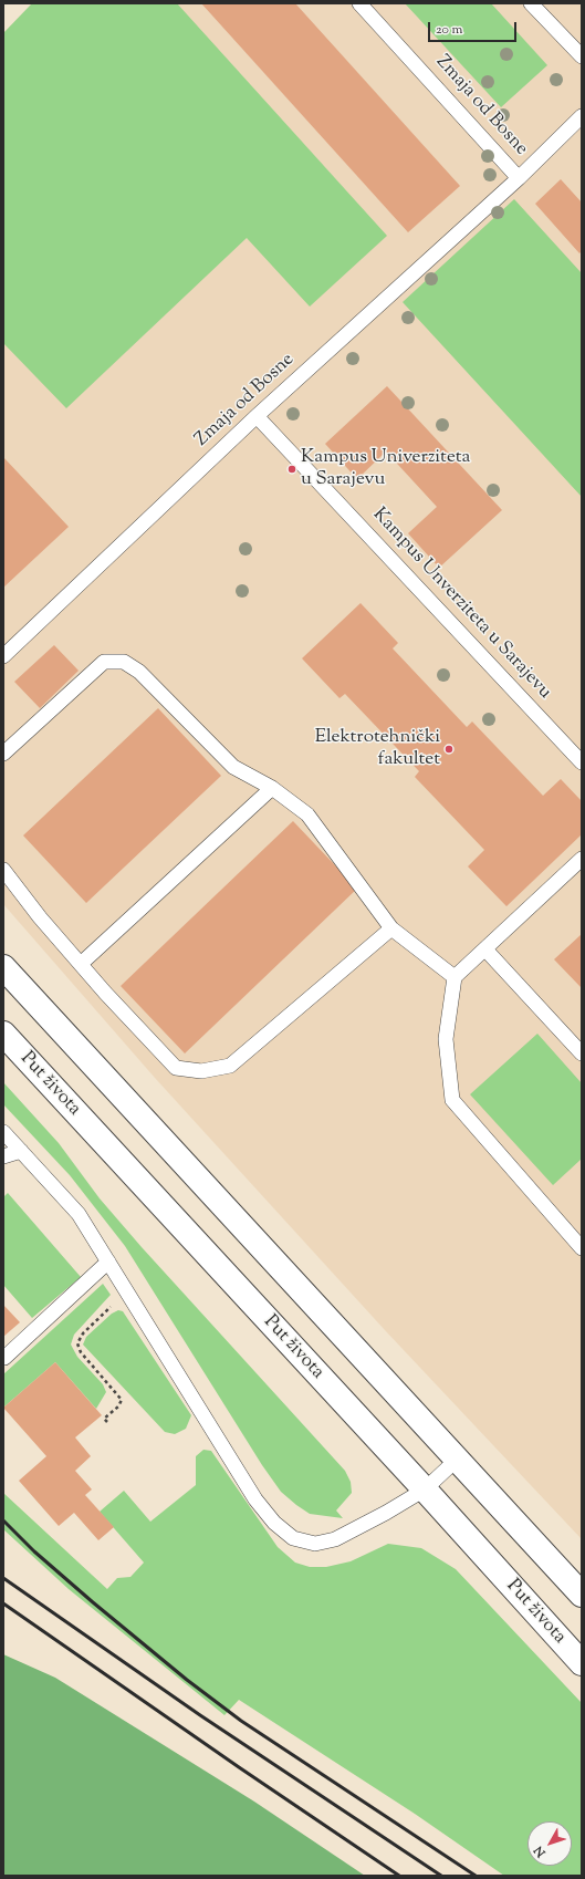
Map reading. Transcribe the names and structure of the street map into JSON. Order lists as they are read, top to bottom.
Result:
{
  "streets": {
    "street": ["Put života"],
    "lane": ["Zmaja od Bosne", "Kampus Unverziteta u Sarajevu"]
  },
  "crossings": [
    ["Zmaja od Bosne", "Kampus Unverziteta u Sarajevu"]
  ],
  "places": ["Kampus Univerziteta u Sarajevu", "Elektrotehnički fakultet"],
  "scale_bar": "20 m",
  "north": "bottom left"
}
